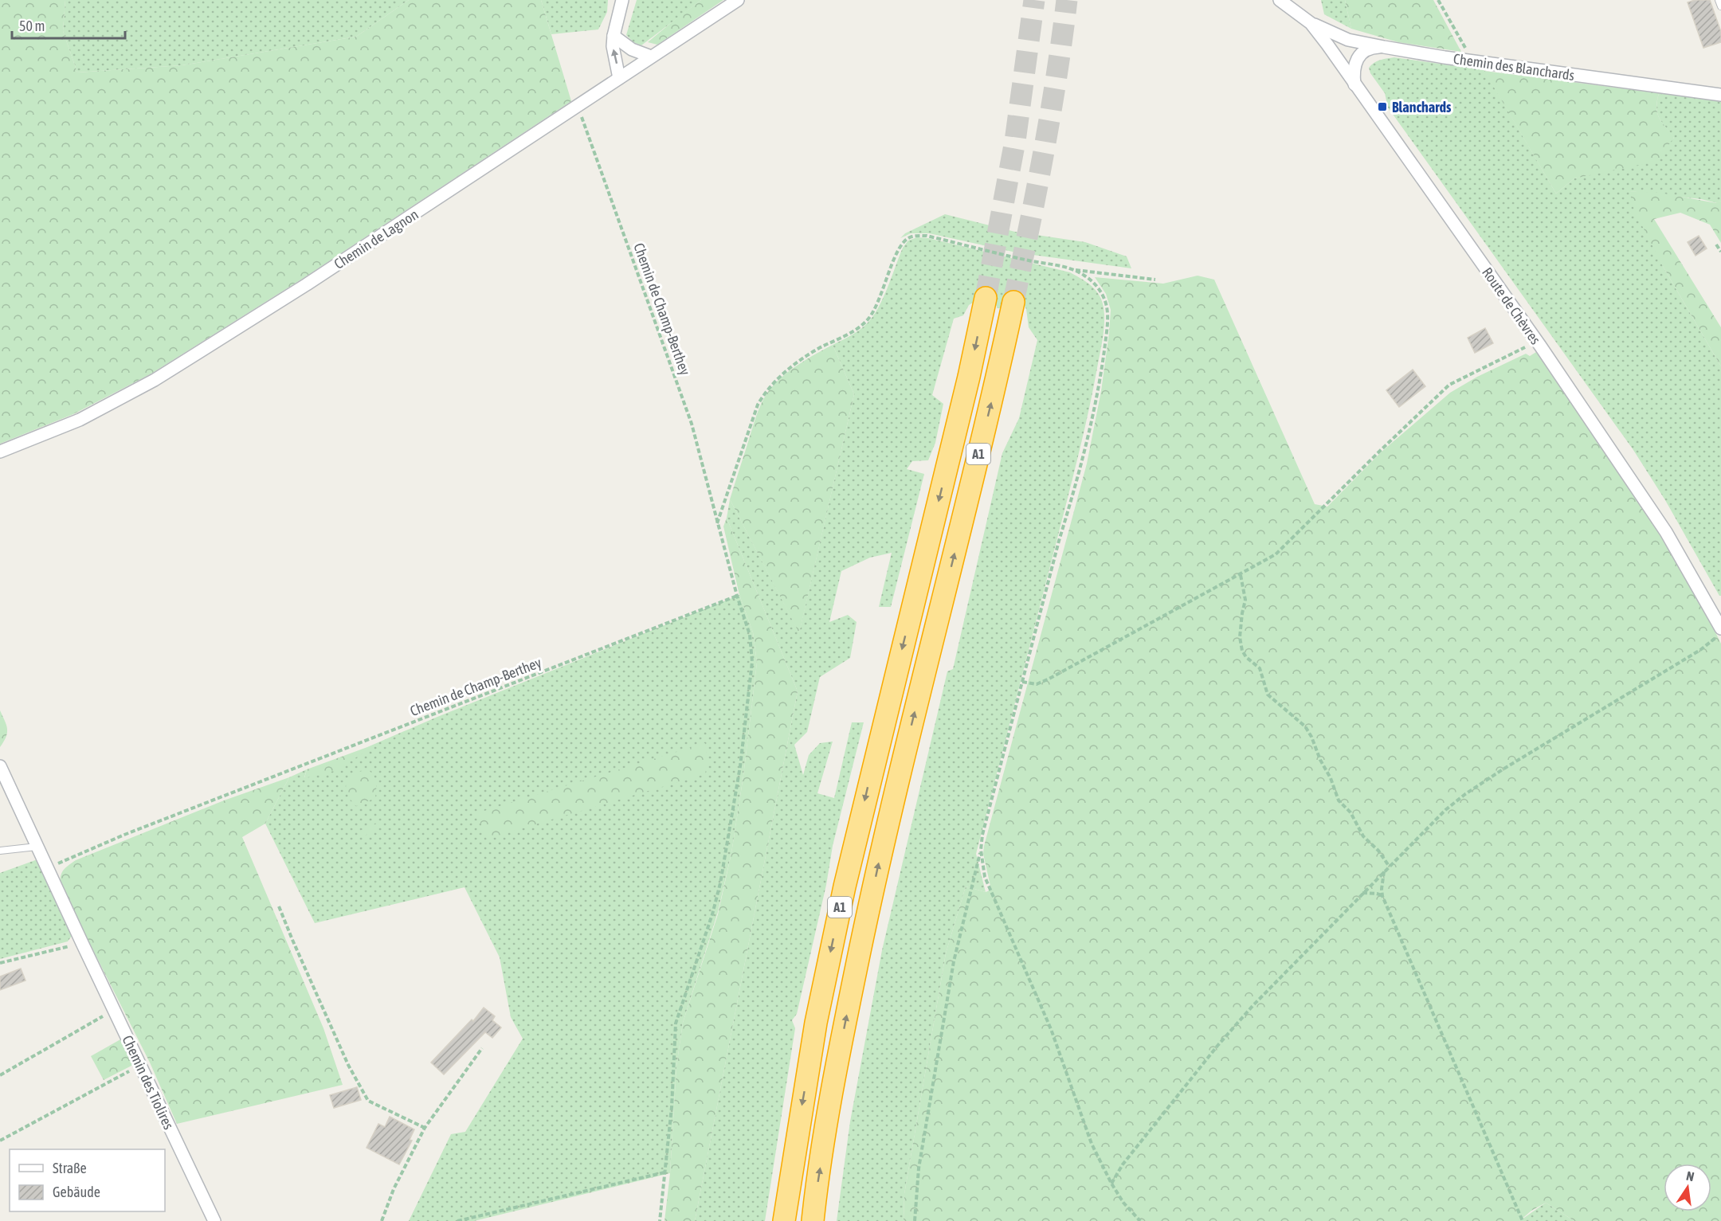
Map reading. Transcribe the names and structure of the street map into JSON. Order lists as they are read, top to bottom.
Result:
{
  "streets": {
    "highway": ["A1"],
    "street": [
      "Chemin des Blanchards",
      "Chemin de Lagnon",
      "Route de Chèvres",
      "Chemin des Tiolires"
    ],
    "path": ["Chemin de Champ-Berthey"]
  },
  "crossings": [
    ["Chemin des Blanchards", "Route de Chèvres"],
    ["Chemin de Lagnon", "Chemin de Champ-Berthey"],
    ["Chemin de Champ-Berthey", "Chemin des Tiolires"]
  ],
  "places": {
    "transit": ["Blanchards"]
  },
  "legend": ["Straße", "Gebäude"],
  "scale_bar": "50 m",
  "north": "top"
}
